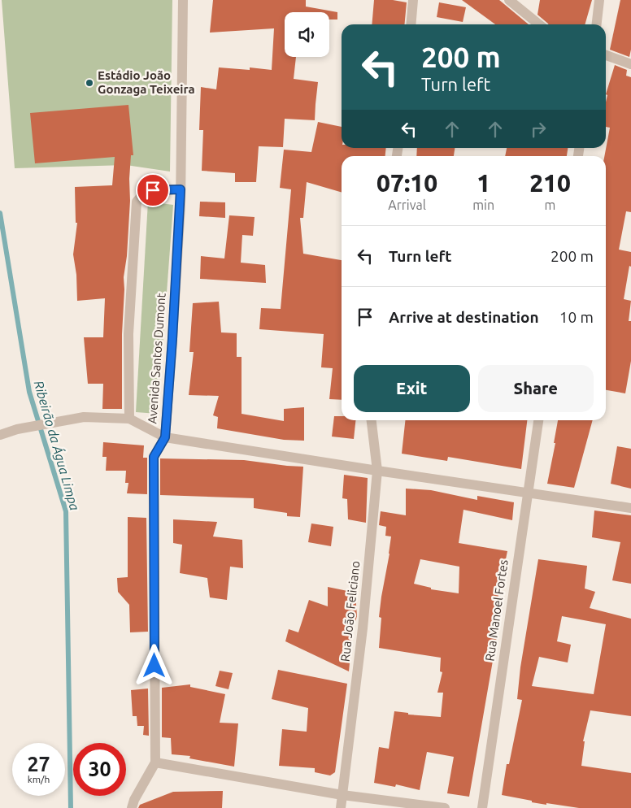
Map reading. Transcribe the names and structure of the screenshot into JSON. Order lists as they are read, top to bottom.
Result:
{
  "streets": {
    "street": ["Avenida Santos Dumont", "Rua Manoel Fortes", "Rua João Feliciano"]
  },
  "water": ["Ribeirão da Água Limpa"],
  "places": ["Estádio João Gonzaga Teixeira"],
  "page": {
    "turn": ["200 m", "Turn left"],
    "eta": [
      "07:10",
      "Arrival",
      "1",
      "min",
      "210",
      "m"
    ],
    "list": [
      {
        "name": "Turn left",
        "value": "200 m"
      },
      {
        "name": "Arrive at destination",
        "value": "10 m"
      }
    ],
    "buttons": ["Exit", "Share"],
    "speed": "27 km/h",
    "limit": "30"
  }
}
